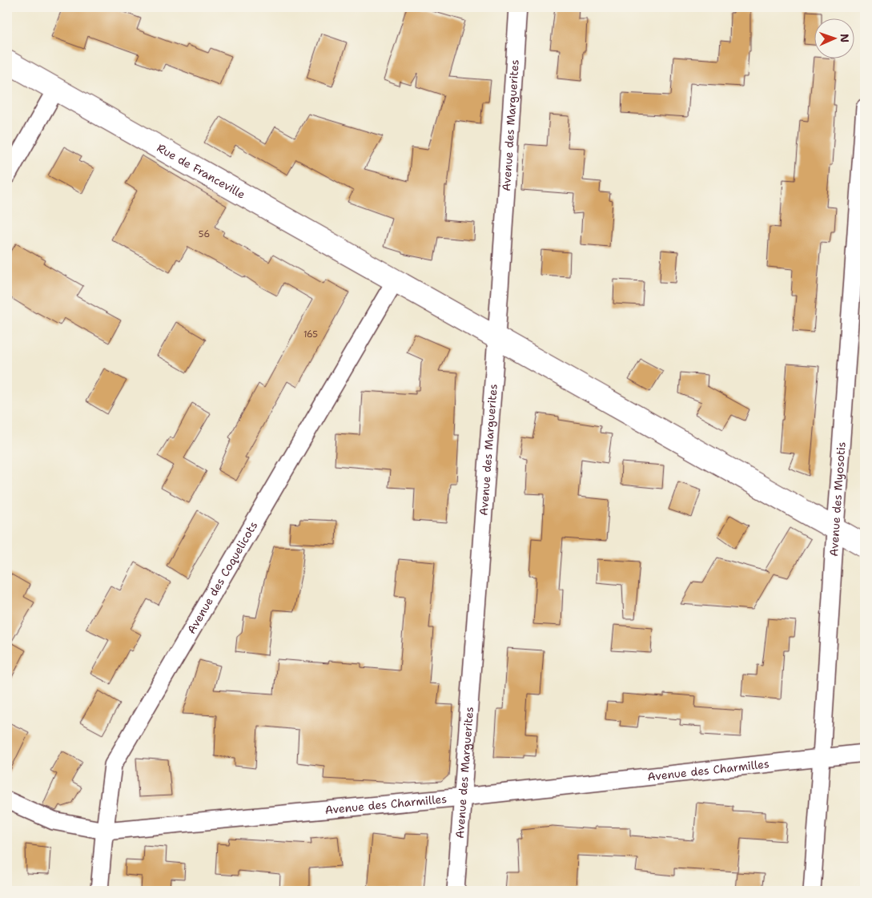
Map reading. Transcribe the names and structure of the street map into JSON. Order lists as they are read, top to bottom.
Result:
{
  "streets": {
    "street": [
      "Avenue des Marguerites",
      "Rue de Franceville",
      "Avenue des Myosotis",
      "Avenue des Coquelicots",
      "Avenue des Charmilles"
    ]
  },
  "crossings": [
    ["Avenue des Marguerites", "Rue de Franceville"],
    ["Avenue des Marguerites", "Avenue des Charmilles"],
    ["Rue de Franceville", "Avenue des Myosotis"],
    ["Rue de Franceville", "Avenue des Coquelicots"],
    ["Avenue des Myosotis", "Avenue des Charmilles"],
    ["Avenue des Coquelicots", "Avenue des Charmilles"]
  ],
  "house_numbers": ["56", "165"],
  "north": "right"
}
